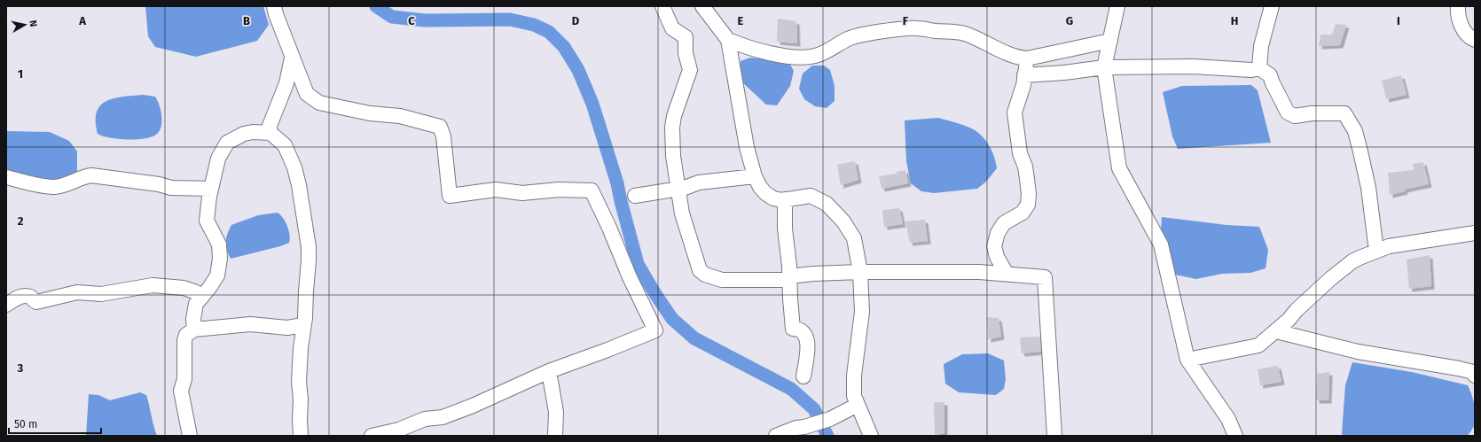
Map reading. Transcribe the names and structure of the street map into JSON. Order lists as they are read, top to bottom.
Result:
{
  "scale_bar": "50 m",
  "north": "right",
  "grid": {
    "columns": [
      "A",
      "B",
      "C",
      "D",
      "E",
      "F",
      "G",
      "H",
      "I"
    ],
    "rows": ["1", "2", "3"]
  }
}
